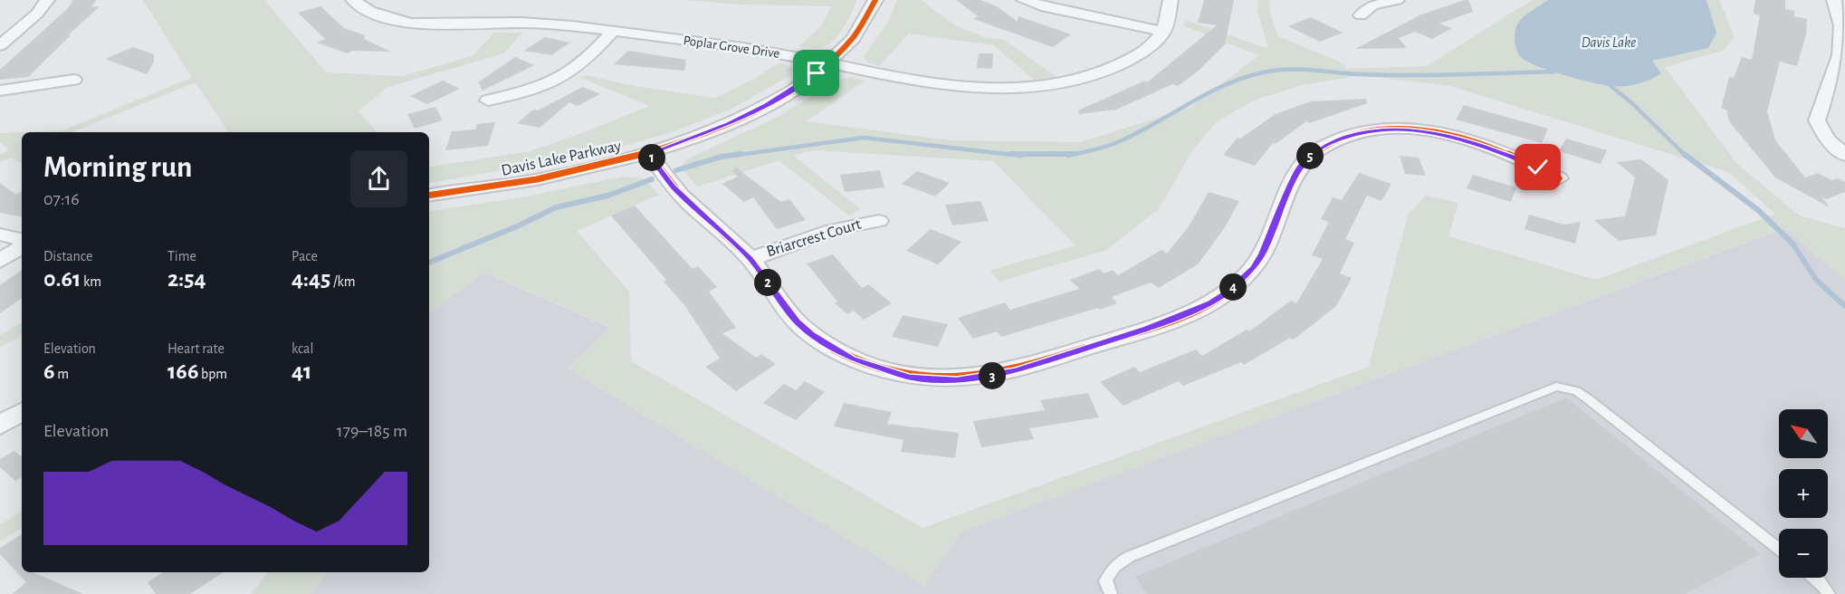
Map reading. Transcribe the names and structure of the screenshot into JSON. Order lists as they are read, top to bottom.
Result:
{
  "streets": {
    "street": ["Poplar Grove Drive", "Davis Lake Parkway", "Briarcrest Court"]
  },
  "crossings": [
    ["Poplar Grove Drive", "Davis Lake Parkway"]
  ],
  "water": ["Davis Lake"],
  "north": "top left",
  "page": {
    "heading": ["Morning run", "07:16"],
    "pins": [
      "5",
      "1",
      "2",
      "4",
      "3"
    ],
    "stats": [
      ["Distance", "0.61 km"],
      ["Time", "2:54"],
      ["Pace", "4:45 /km"],
      ["Elevation", "6 m"],
      ["Heart rate", "166 bpm"],
      ["kcal", "41"]
    ],
    "map_buttons": ["+", "−"],
    "chart": ["Elevation", "179–185 m"]
  }
}
